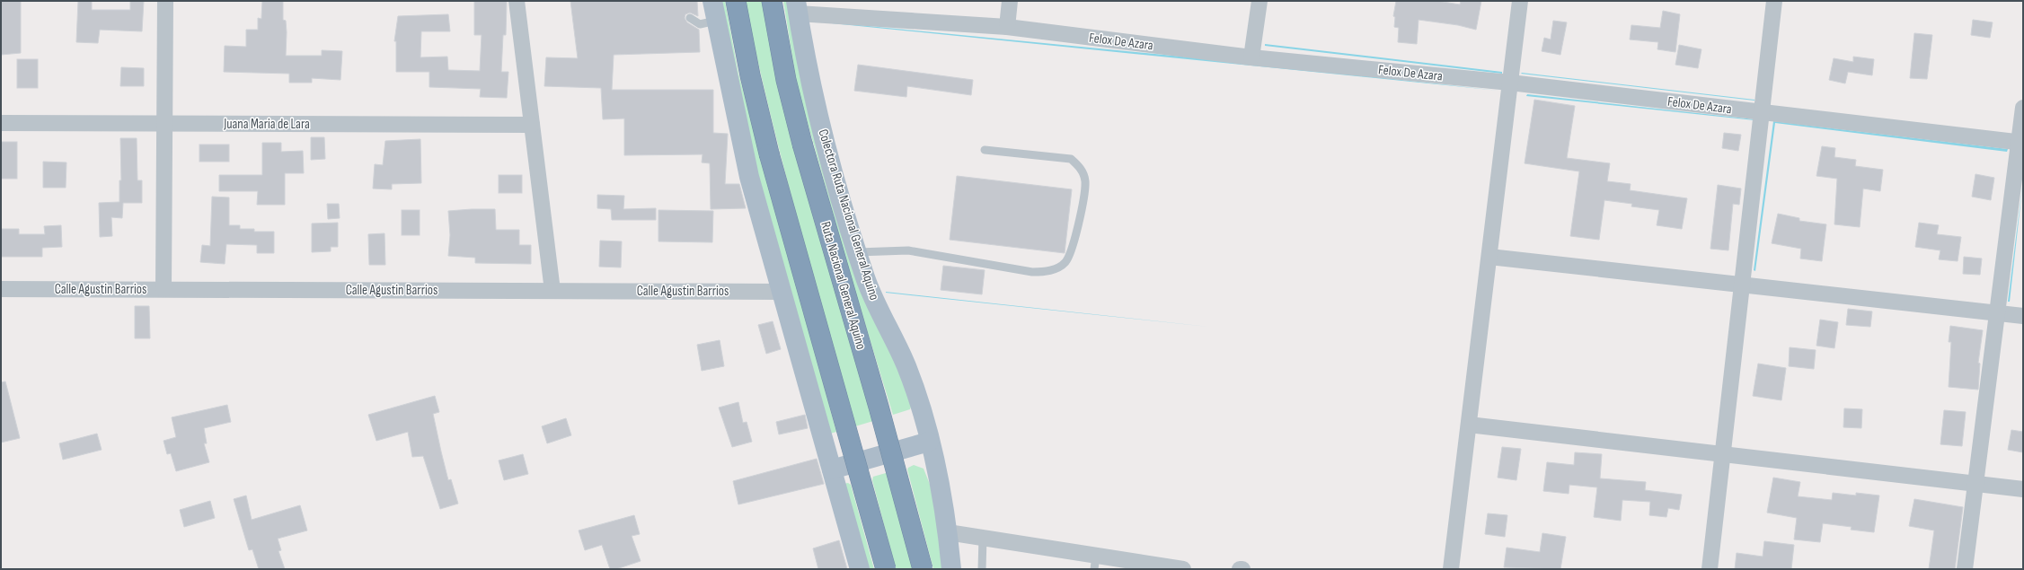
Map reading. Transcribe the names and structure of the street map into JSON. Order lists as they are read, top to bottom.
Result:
{
  "streets": {
    "highway": ["Ruta Nacional General Aquino"],
    "main road": ["Colectora Ruta Nacional General Aquino"],
    "street": ["Felox De Azara", "Juana Maria de Lara", "Calle Agustin Barrios"]
  },
  "crossings": [
    ["Felox De Azara", "Colectora Ruta Nacional General Aquino"]
  ]
}
